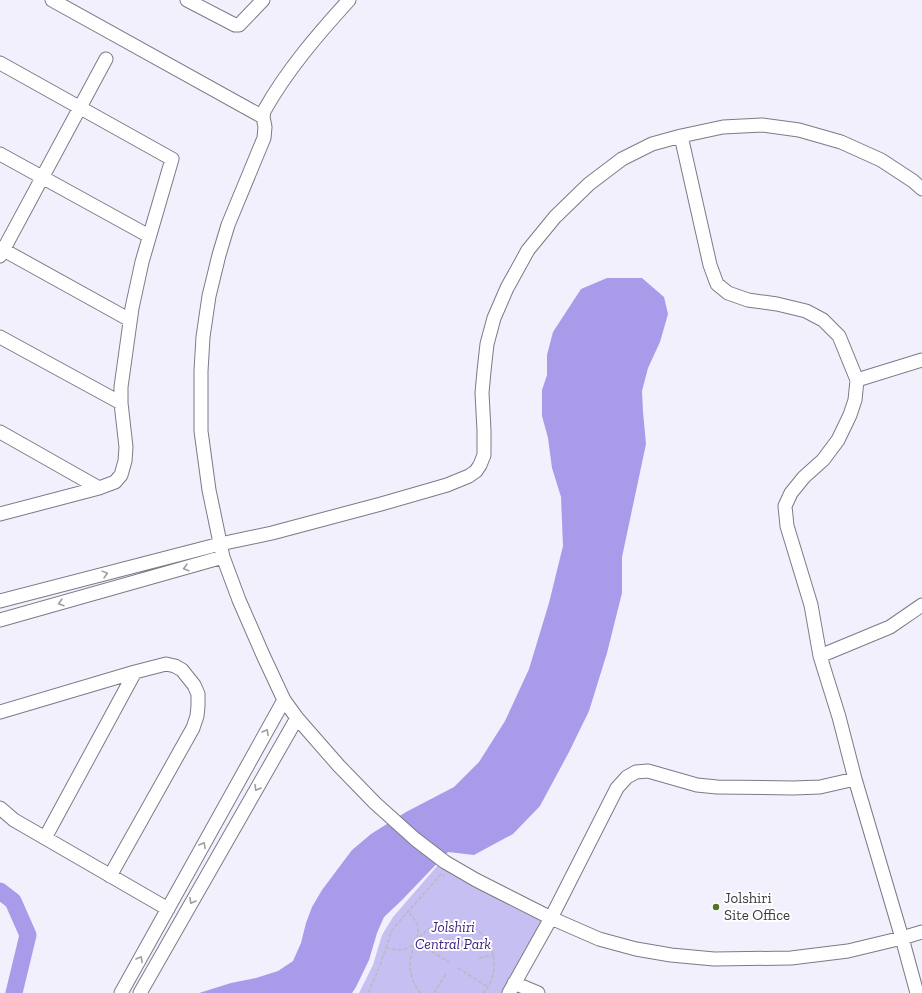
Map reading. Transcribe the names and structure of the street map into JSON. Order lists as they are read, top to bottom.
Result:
{
  "parks": ["Jolshiri Central Park"],
  "places": ["Jolshiri Site Office"]
}
